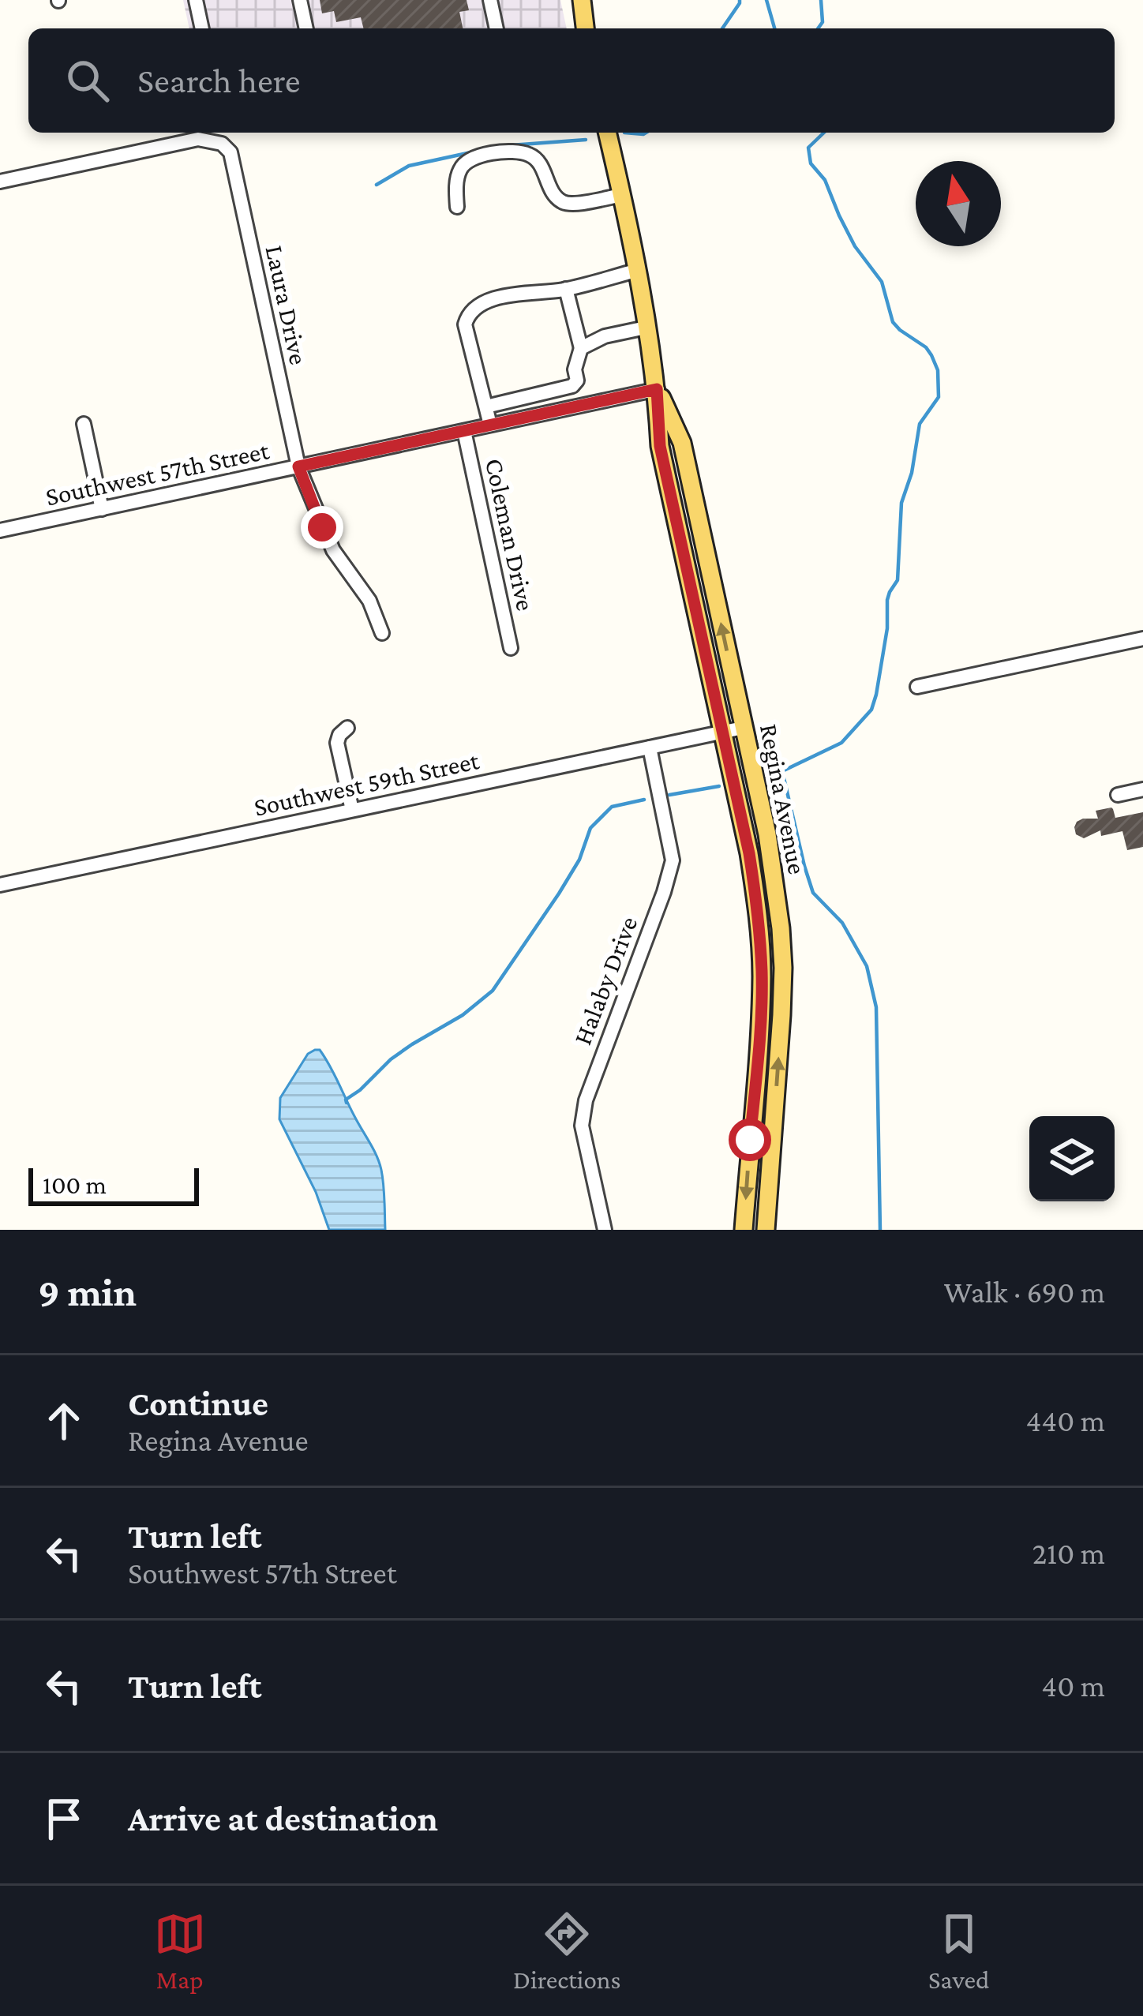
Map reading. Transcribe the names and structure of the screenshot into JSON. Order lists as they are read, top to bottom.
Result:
{
  "streets": {
    "main road": ["Regina Avenue"],
    "street": [
      "Laura Drive",
      "Southwest 57th Street",
      "Coleman Drive",
      "Southwest 59th Street",
      "Halaby Drive"
    ]
  },
  "crossings": [
    ["Laura Drive", "Southwest 57th Street"],
    ["Southwest 57th Street", "Coleman Drive"],
    ["Southwest 57th Street", "Regina Avenue"],
    ["Southwest 59th Street", "Regina Avenue"],
    ["Southwest 59th Street", "Halaby Drive"]
  ],
  "scale_bar": "100 m",
  "north": "top",
  "page": {
    "search": "Search here",
    "scale": "100 m",
    "heading": ["9 min", "Walk · 690 m"],
    "list": [
      ["Continue", "Regina Avenue", "440 m"],
      ["Turn left", "Southwest 57th Street", "210 m"],
      ["Turn left", "40 m"],
      "Arrive at destination"
    ],
    "nav": ["Map", "Directions", "Saved"]
  }
}
